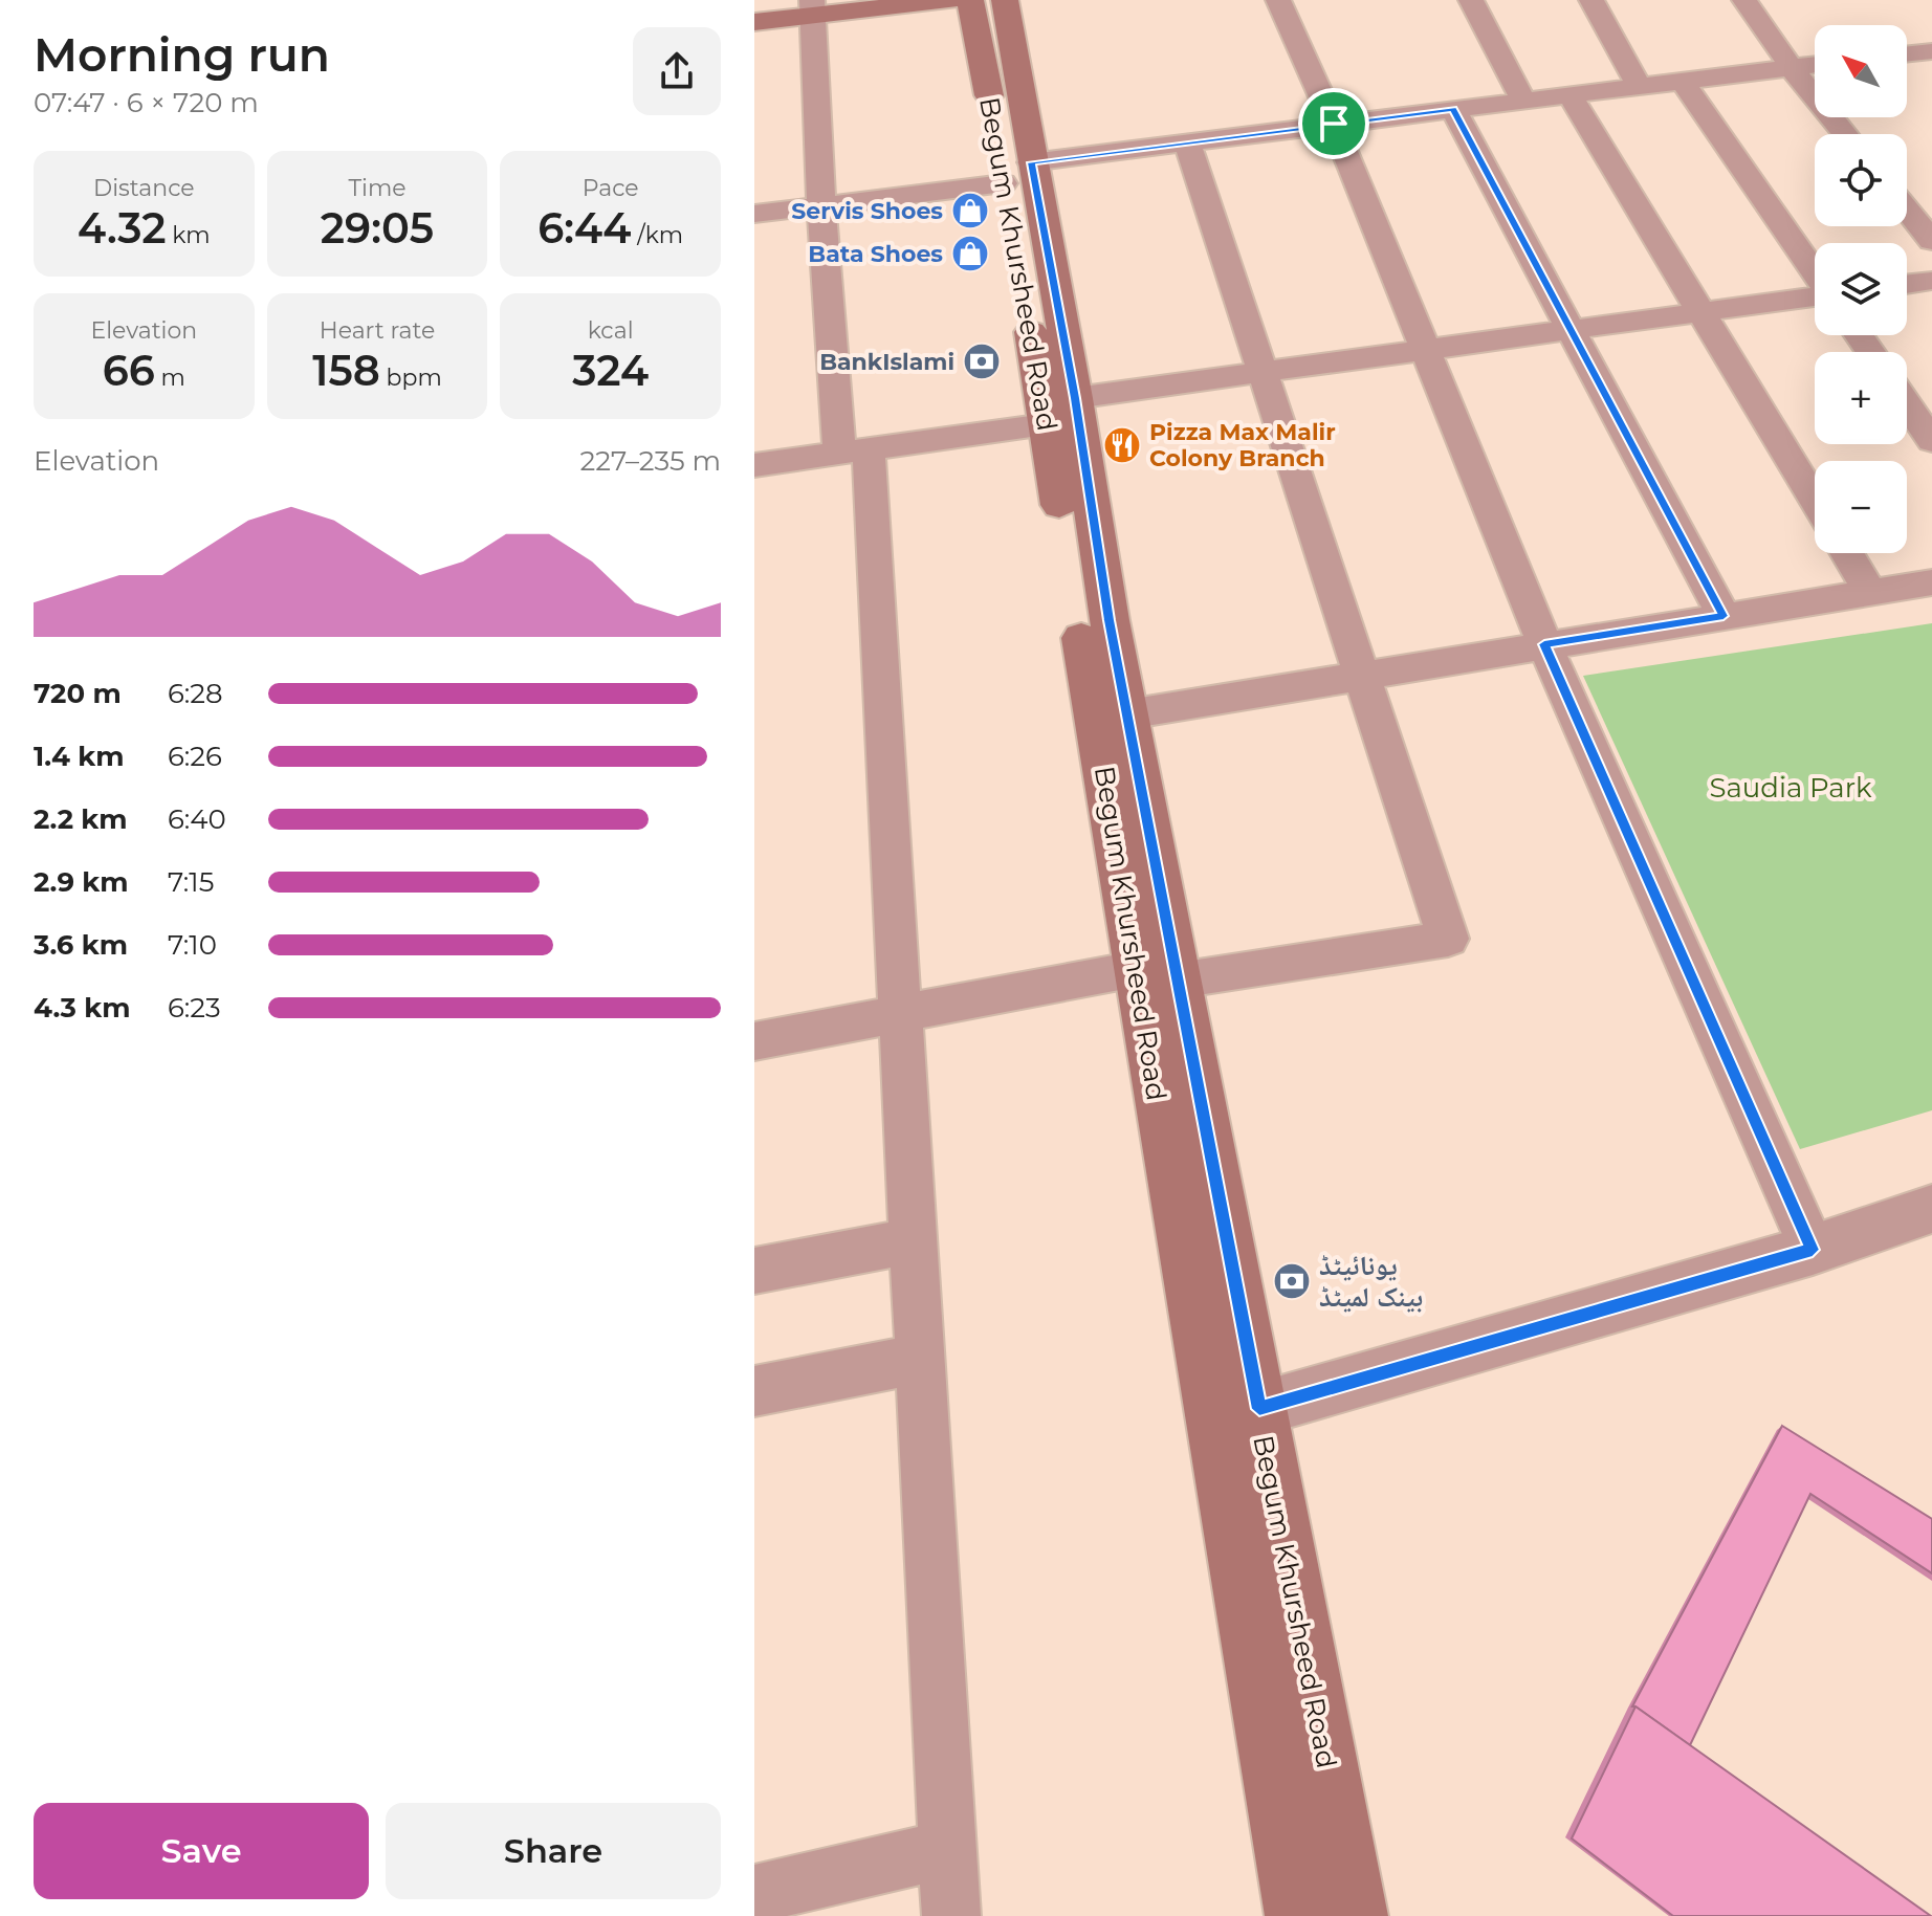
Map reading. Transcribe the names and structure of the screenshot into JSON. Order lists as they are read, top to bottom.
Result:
{
  "streets": {
    "main road": ["Begum Khursheed Road"]
  },
  "parks": ["Saudia Park"],
  "places": {
    "shop": ["Servis Shoes", "Bata Shoes"],
    "bank": ["BankIslami", "یونائیٹڈ بینک لمیٹڈ"],
    "restaurant": ["Pizza Max Malir Colony Branch"]
  },
  "north": "top left",
  "page": {
    "heading": ["Morning run", "07:47 · 6 × 720 m"],
    "map_buttons": ["+", "−"],
    "stats": [
      ["Distance", "4.32 km"],
      ["Time", "29:05"],
      ["Pace", "6:44 /km"],
      ["Elevation", "66 m"],
      ["Heart rate", "158 bpm"],
      ["kcal", "324"]
    ],
    "chart": ["Elevation", "227–235 m"],
    "list": [
      {
        "name": "720 m",
        "note": "6:28"
      },
      {
        "name": "1.4 km",
        "note": "6:26"
      },
      {
        "name": "2.2 km",
        "note": "6:40"
      },
      {
        "name": "2.9 km",
        "note": "7:15"
      },
      {
        "name": "3.6 km",
        "note": "7:10"
      },
      {
        "name": "4.3 km",
        "note": "6:23"
      }
    ],
    "buttons": ["Save", "Share"]
  }
}
